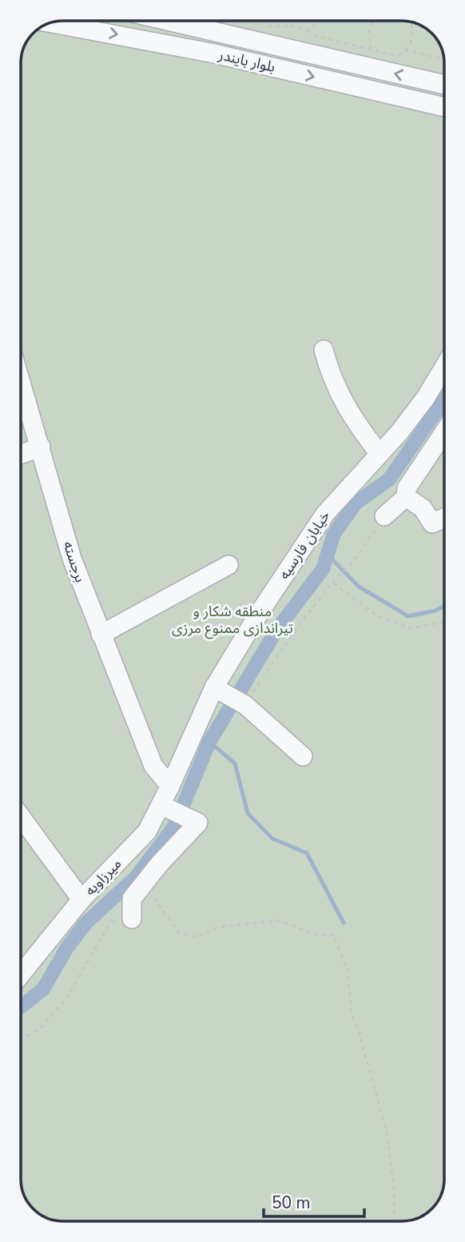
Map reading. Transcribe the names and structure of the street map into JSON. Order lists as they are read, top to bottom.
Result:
{
  "streets": {
    "street": [
      "بلوار بایندر",
      "خیابان فارسیه",
      "برجسته",
      "میرزاویه"
    ]
  },
  "crossings": [
    ["خیابان فارسیه", "برجسته"],
    ["خیابان فارسیه", "میرزاویه"],
    ["برجسته", "میرزاویه"]
  ],
  "parks": ["منطقه شکار و تیراندازی ممنوع مرزی"],
  "scale_bar": "50 m"
}
